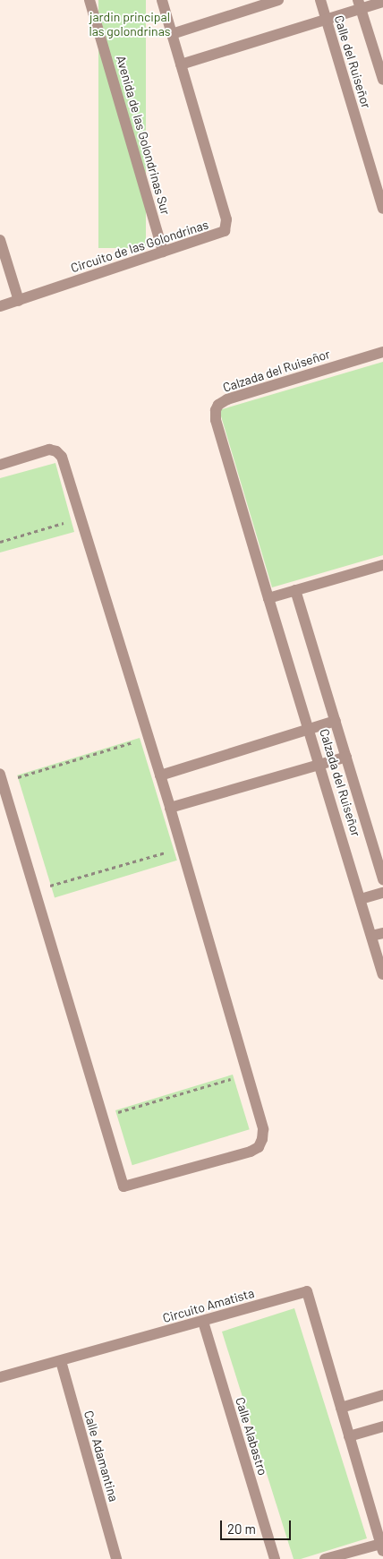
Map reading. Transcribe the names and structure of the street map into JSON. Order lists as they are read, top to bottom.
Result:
{
  "streets": {
    "street": [
      "Calle del Ruiseñor",
      "Avenida de las Golondrinas Sur",
      "Circuito de las Golondrinas",
      "Calzada del Ruiseñor",
      "Circuito Amatista",
      "Calle Alabastro",
      "Calle Adamantina"
    ]
  },
  "crossings": [
    ["Avenida de las Golondrinas Sur", "Circuito de las Golondrinas"],
    ["Circuito Amatista", "Calle Alabastro"],
    ["Circuito Amatista", "Calle Adamantina"]
  ],
  "parks": ["jardin principal las golondrinas"],
  "scale_bar": "20 m"
}
